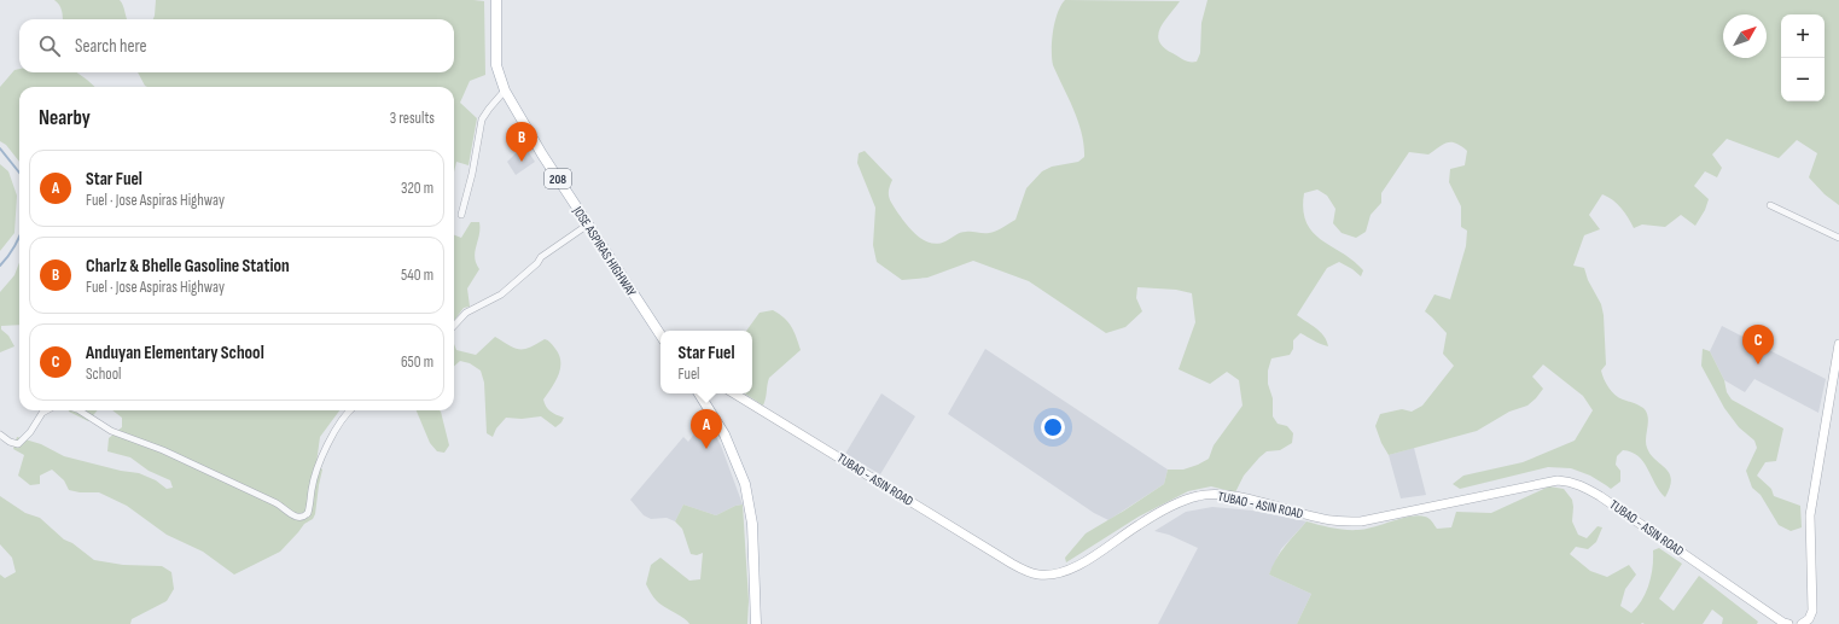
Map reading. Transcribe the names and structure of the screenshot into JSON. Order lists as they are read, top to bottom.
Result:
{
  "streets": {
    "main road": ["208", "JOSE ASPIRAS HIGHWAY", "TUBAO - ASIN ROAD"]
  },
  "north": "top right",
  "page": {
    "map_buttons": ["+", "−"],
    "search": "Search here",
    "heading": ["Nearby", "3 results"],
    "pins": ["B", "C", "A"],
    "list": [
      {
        "mark": "A",
        "name": "Star Fuel",
        "note": "Fuel · Jose Aspiras Highway",
        "value": "320 m"
      },
      {
        "mark": "B",
        "name": "Charlz & Bhelle Gasoline Station",
        "note": "Fuel · Jose Aspiras Highway",
        "value": "540 m"
      },
      {
        "mark": "C",
        "name": "Anduyan Elementary School",
        "note": "School",
        "value": "650 m"
      }
    ],
    "popup": ["Star Fuel", "Fuel"]
  }
}
